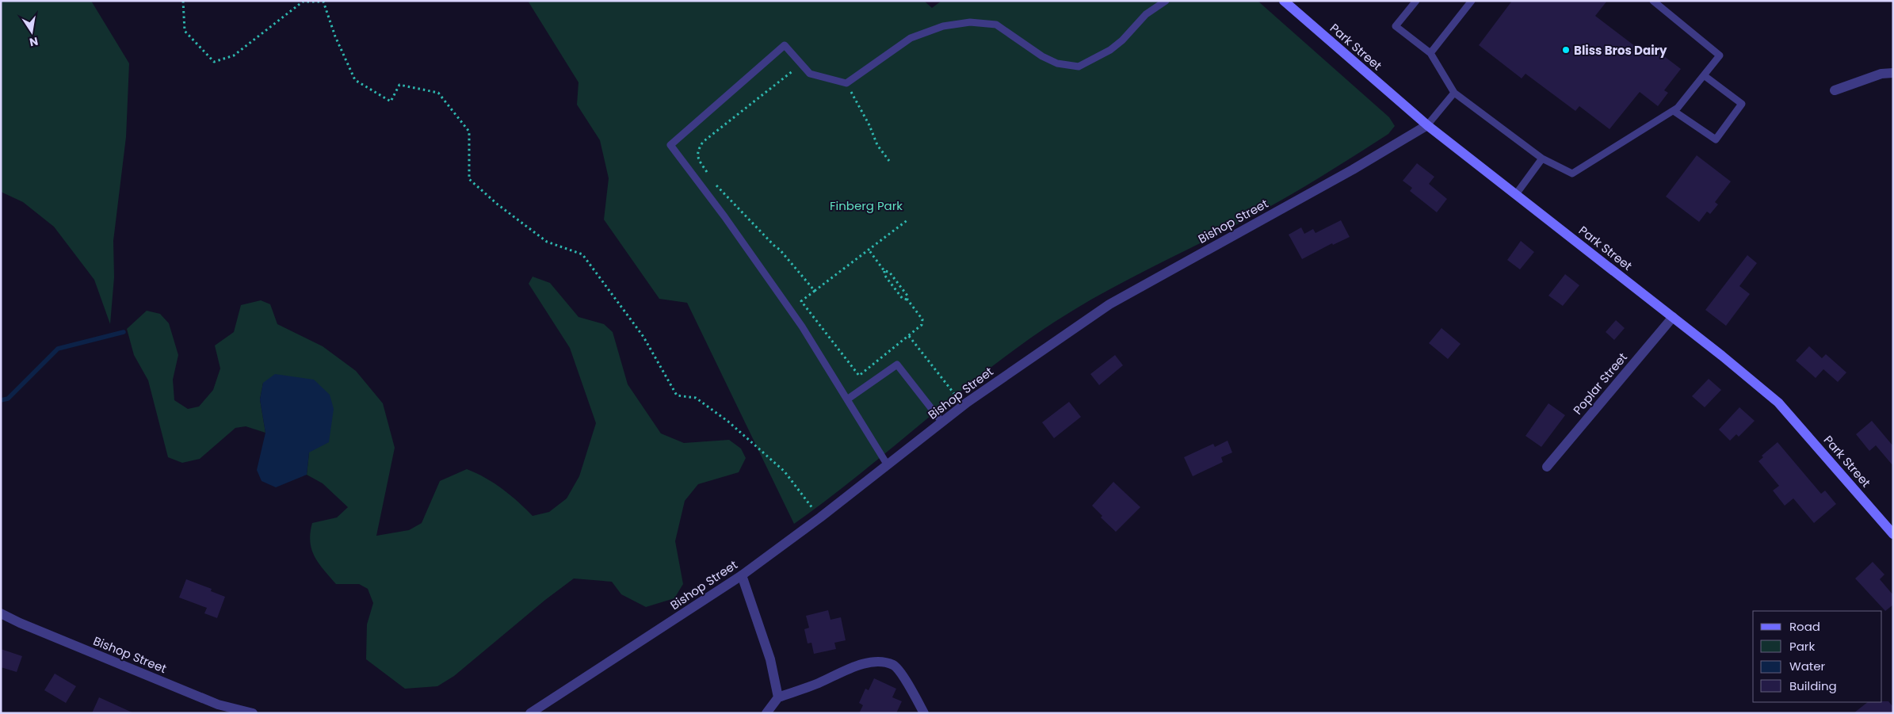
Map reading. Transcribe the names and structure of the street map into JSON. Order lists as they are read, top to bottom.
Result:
{
  "streets": {
    "main road": ["Park Street"],
    "street": ["Bishop Street", "Poplar Street"]
  },
  "crossings": [
    ["Park Street", "Bishop Street"],
    ["Park Street", "Poplar Street"]
  ],
  "parks": ["Finberg Park"],
  "places": ["Bliss Bros Dairy"],
  "legend": [
    "Road",
    "Park",
    "Water",
    "Building"
  ],
  "north": "bottom"
}
